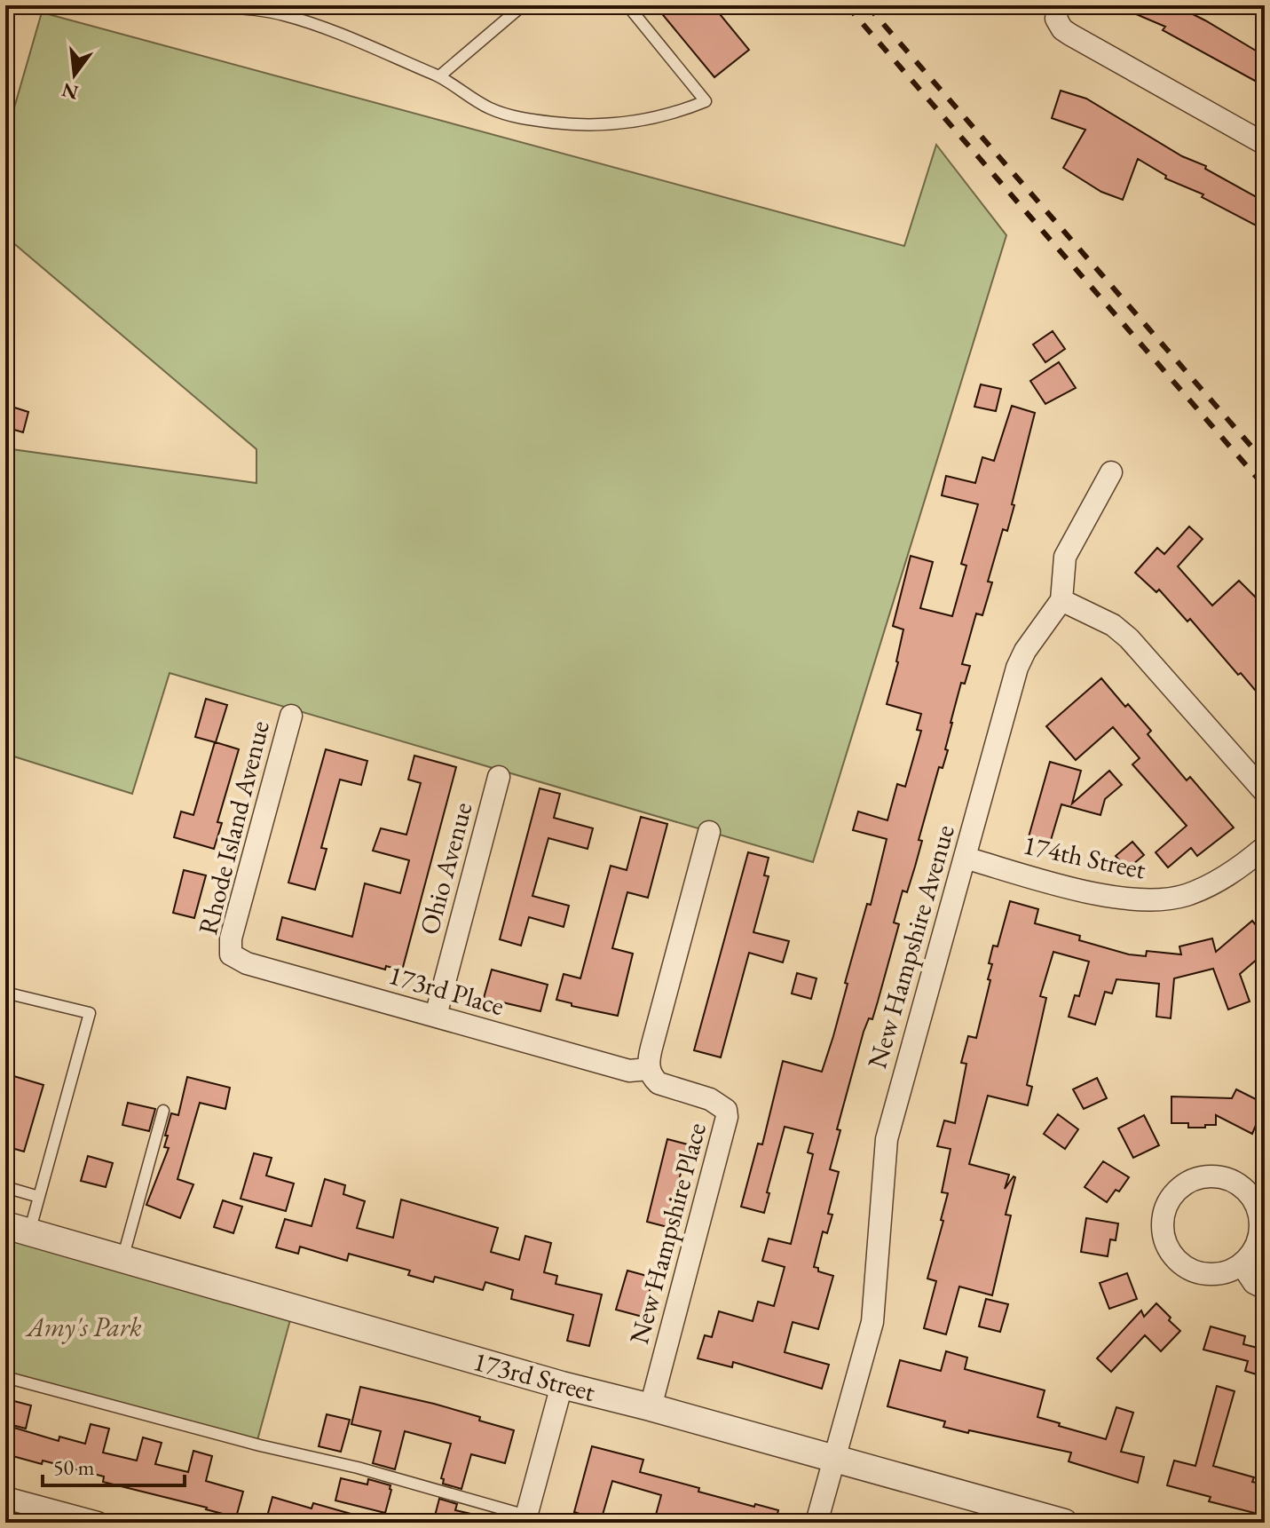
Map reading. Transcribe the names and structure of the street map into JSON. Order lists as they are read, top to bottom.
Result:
{
  "streets": {
    "street": [
      "Rhode Island Avenue",
      "174th Street",
      "Ohio Avenue",
      "New Hampshire Avenue",
      "173rd Place",
      "New Hampshire Place",
      "173rd Street"
    ]
  },
  "crossings": [
    ["Rhode Island Avenue", "173rd Place"],
    ["174th Street", "New Hampshire Avenue"],
    ["Ohio Avenue", "173rd Place"],
    ["New Hampshire Avenue", "173rd Street"],
    ["173rd Place", "New Hampshire Place"],
    ["New Hampshire Place", "173rd Street"]
  ],
  "parks": ["Amy's Park"],
  "scale_bar": "50 m",
  "north": "bottom"
}
